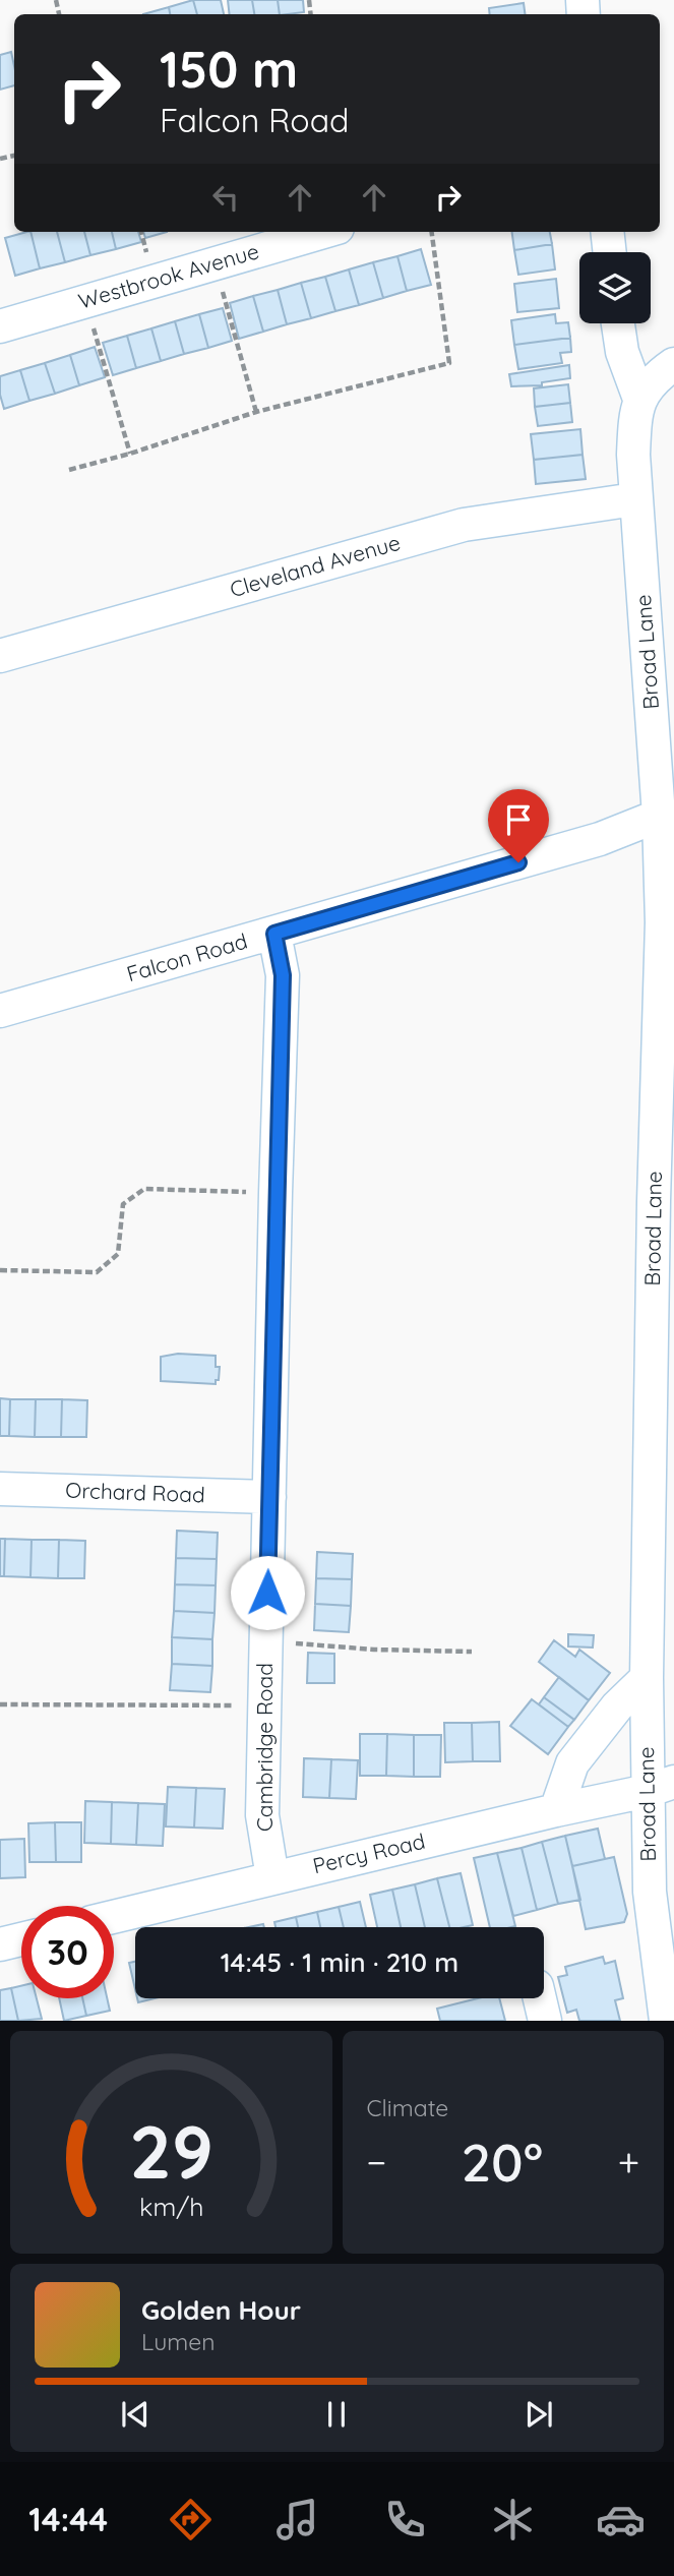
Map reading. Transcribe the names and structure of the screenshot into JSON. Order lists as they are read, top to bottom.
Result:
{
  "streets": {
    "street": [
      "Westbrook Avenue",
      "Cleveland Avenue",
      "Broad Lane",
      "Falcon Road",
      "Orchard Road",
      "Cambridge Road",
      "Percy Road"
    ]
  },
  "crossings": [
    ["Cleveland Avenue", "Broad Lane"],
    ["Broad Lane", "Falcon Road"],
    ["Broad Lane", "Percy Road"],
    ["Falcon Road", "Cambridge Road"],
    ["Orchard Road", "Cambridge Road"],
    ["Cambridge Road", "Percy Road"]
  ],
  "page": {
    "turn": ["150 m", "Falcon Road"],
    "limit": "30",
    "trip": "14:45 · 1 min · 210 m",
    "tile": "Climate",
    "heat": ["−", "20°", "+"],
    "song": ["Golden Hour", "Lumen"],
    "tabs": "14:44",
    "gauge": ["29", "km/h"]
  }
}
